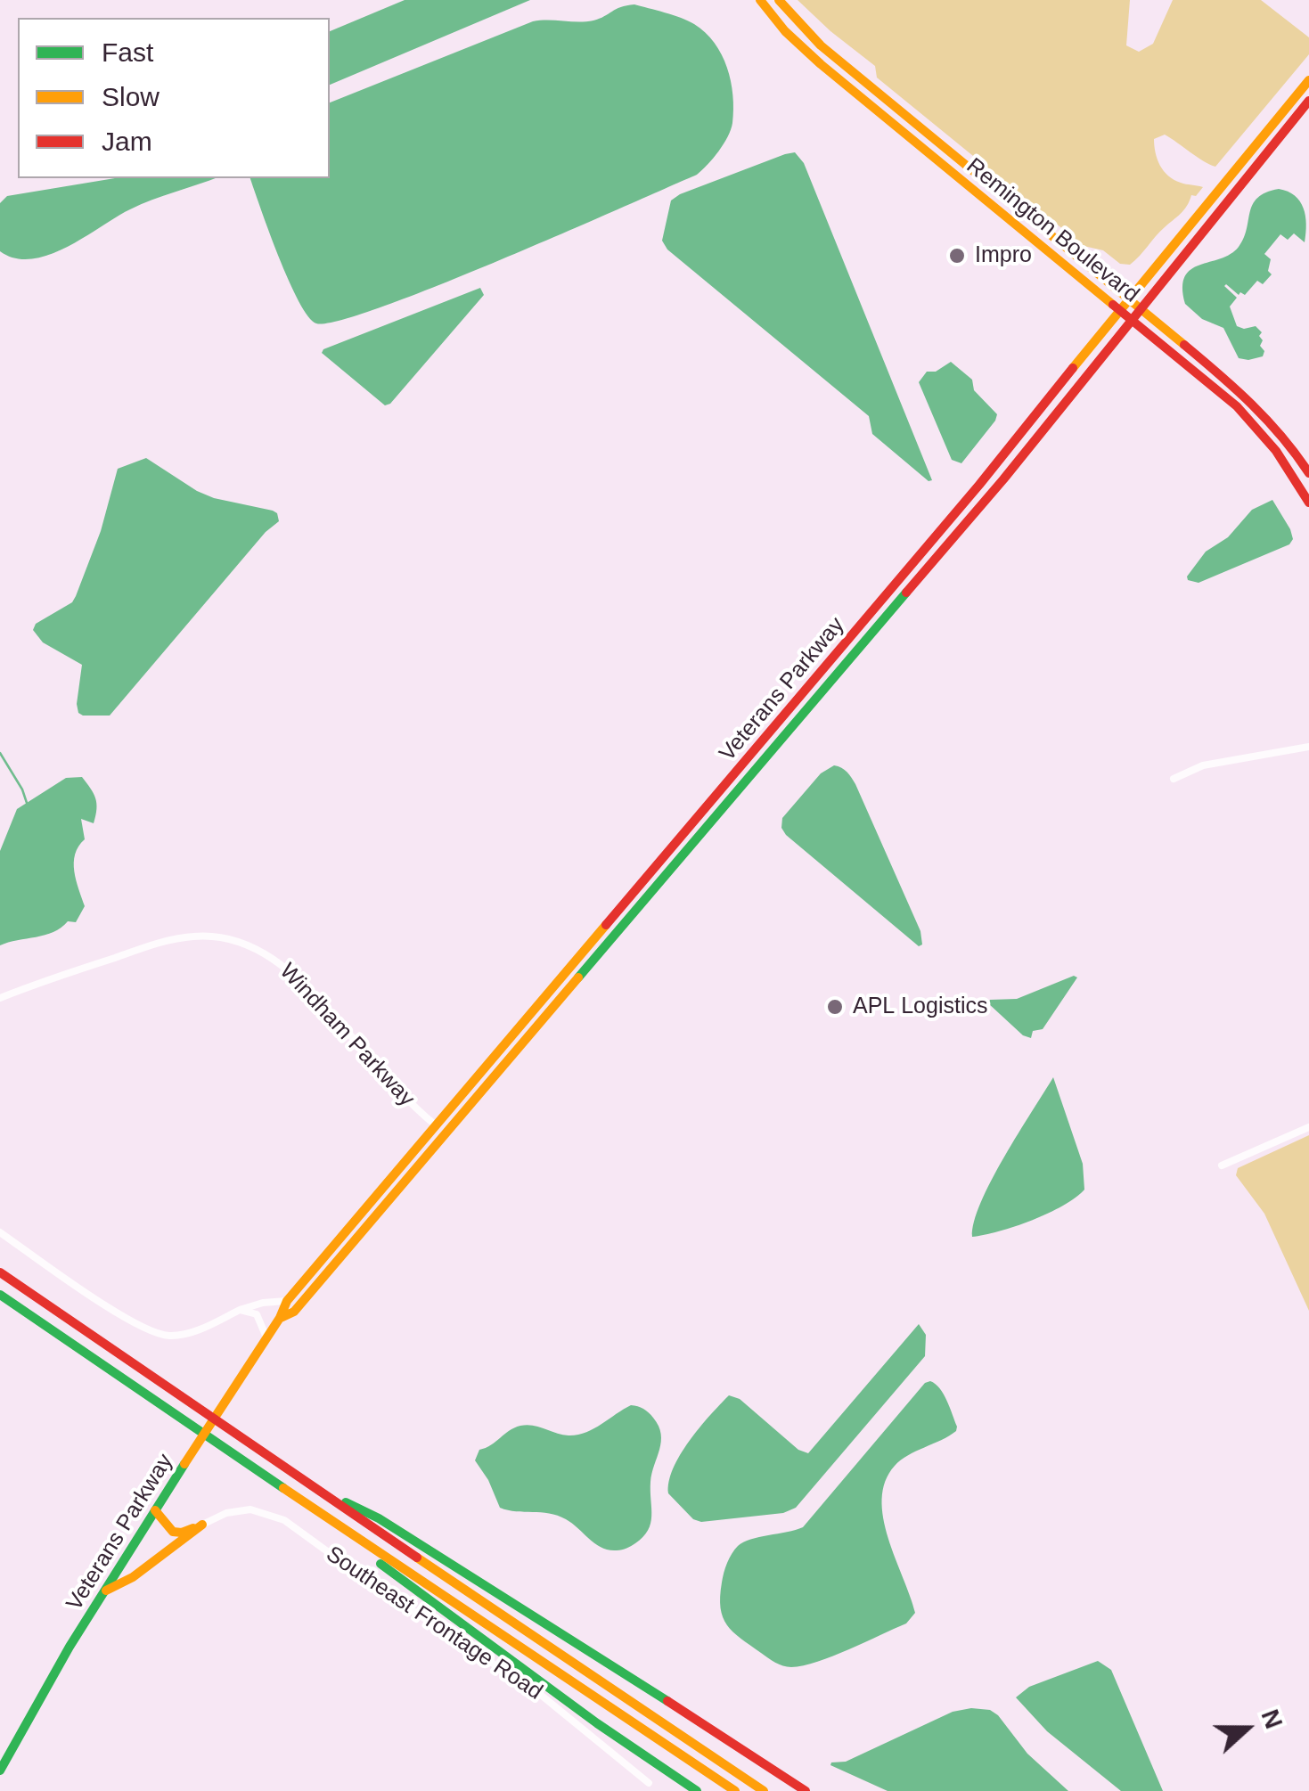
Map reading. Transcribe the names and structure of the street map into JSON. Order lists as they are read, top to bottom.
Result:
{
  "streets": {
    "main road": ["Remington Boulevard", "Veterans Parkway"],
    "street": ["Windham Parkway", "Southeast Frontage Road"]
  },
  "crossings": [
    ["Remington Boulevard", "Veterans Parkway"],
    ["Veterans Parkway", "Windham Parkway"]
  ],
  "places": ["Impro", "APL Logistics"],
  "legend": ["Fast", "Slow", "Jam"],
  "north": "right"
}
